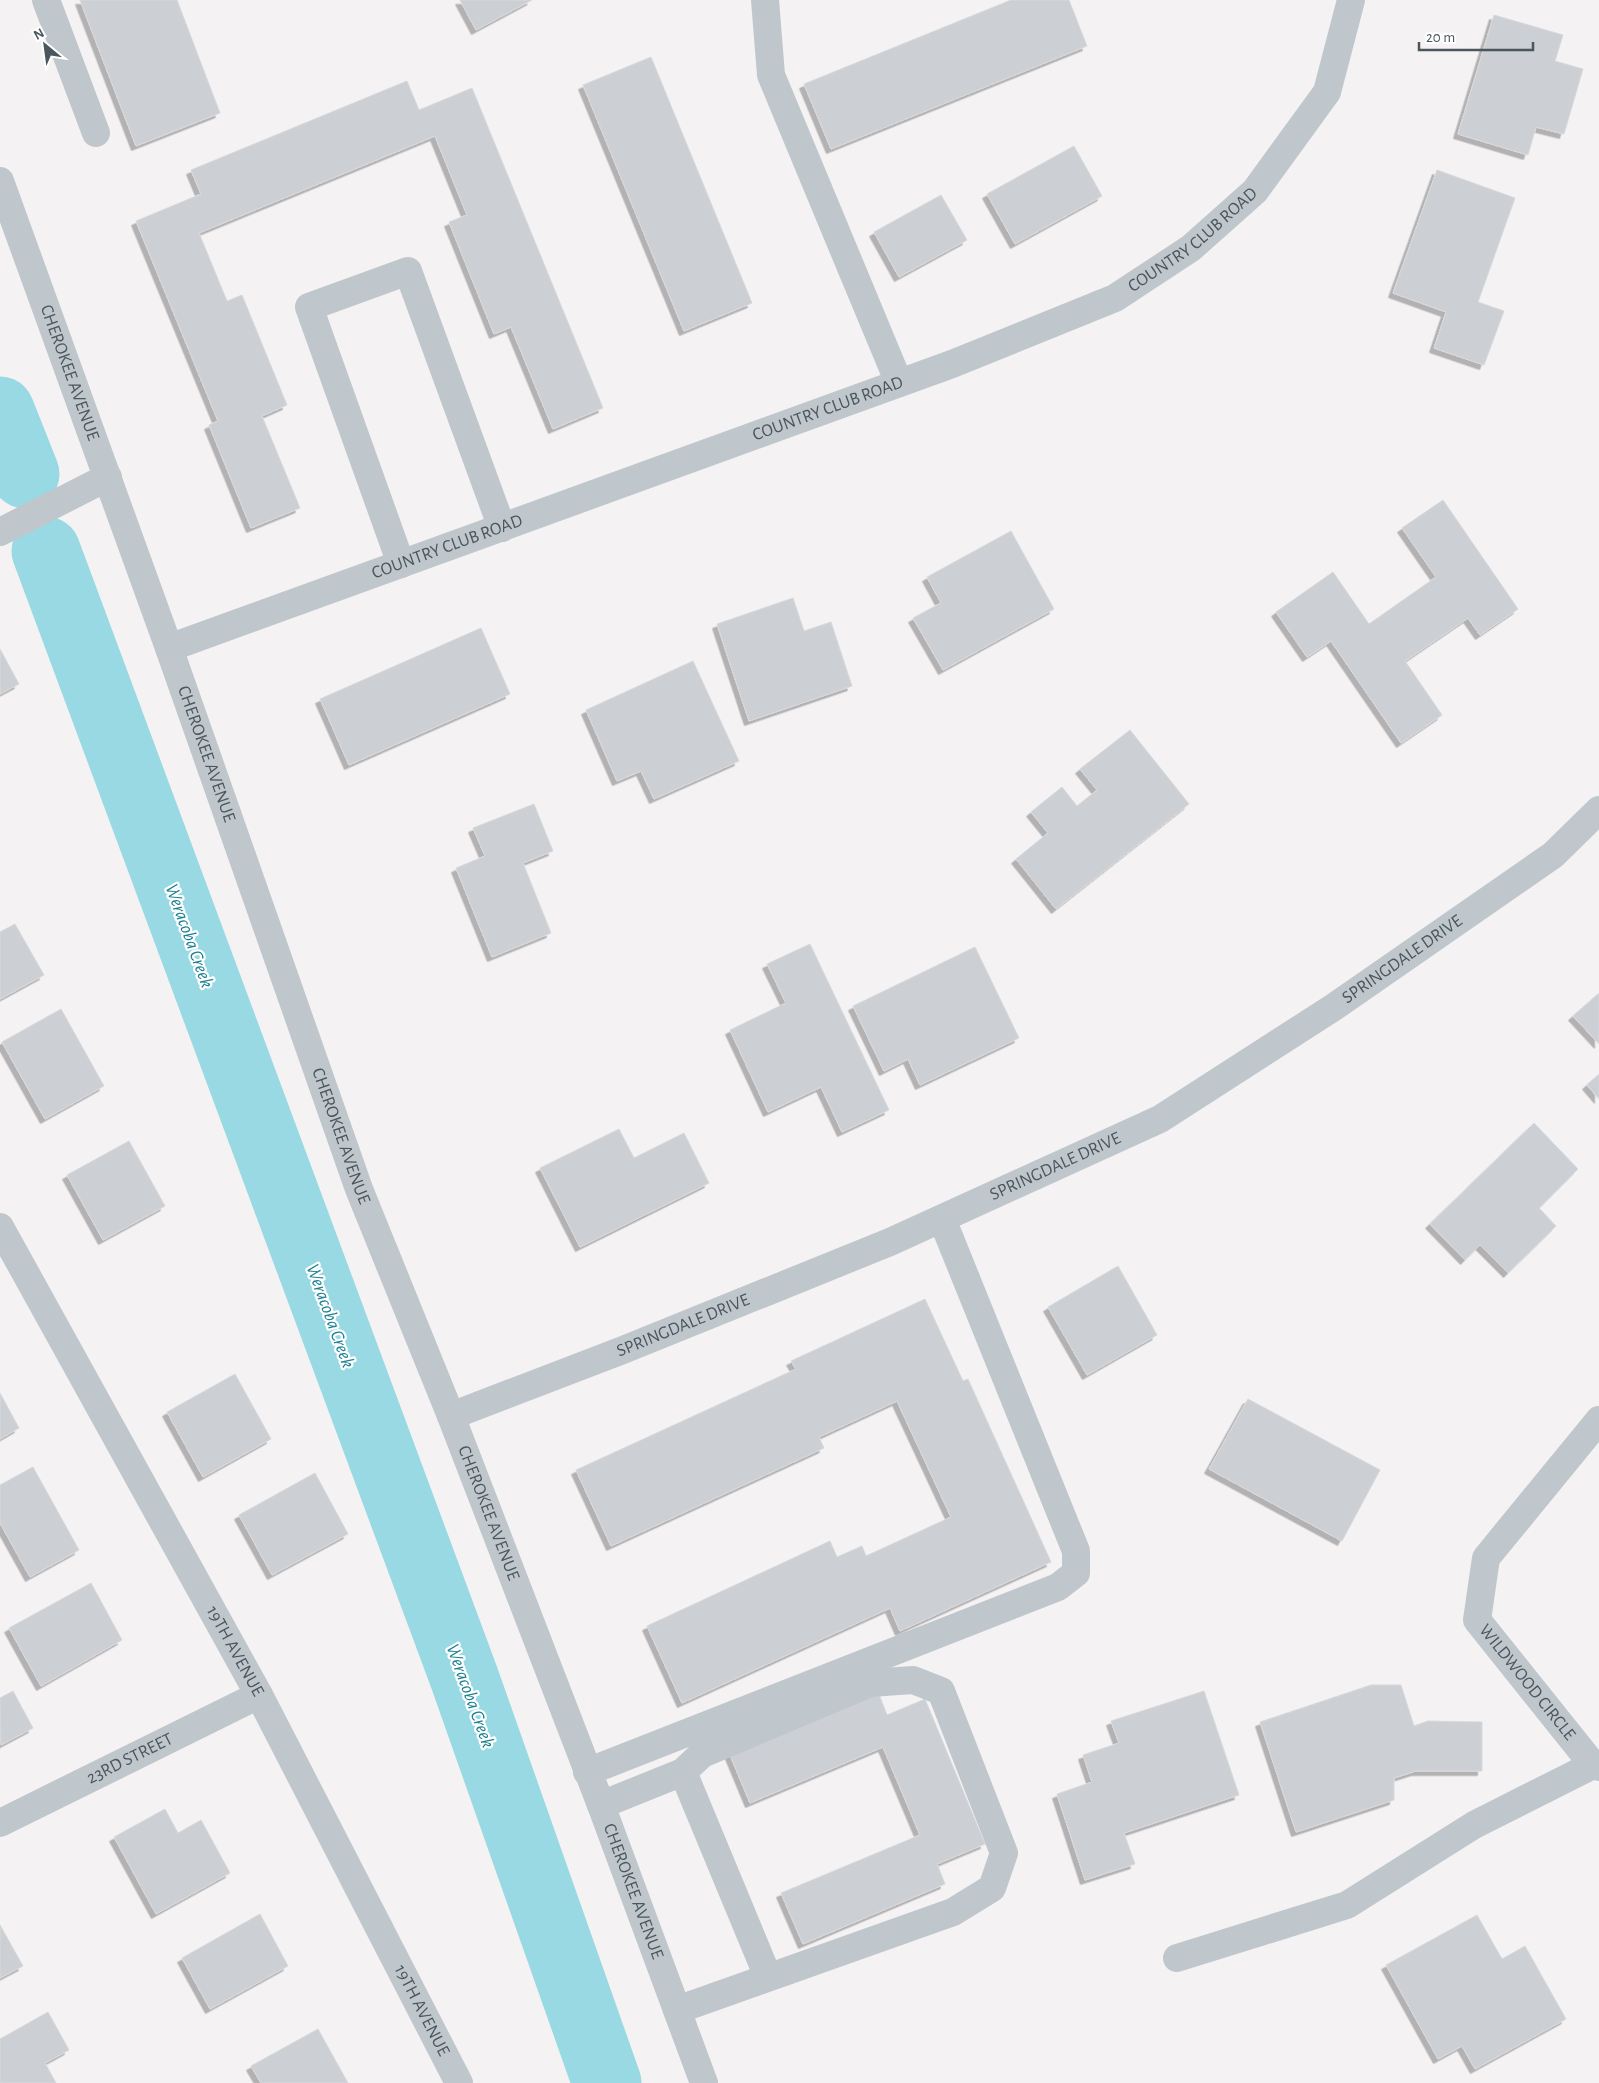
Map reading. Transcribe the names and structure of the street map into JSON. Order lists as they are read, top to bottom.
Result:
{
  "streets": {
    "street": [
      "COUNTRY CLUB ROAD",
      "CHEROKEE AVENUE",
      "SPRINGDALE DRIVE",
      "19TH AVENUE",
      "WILDWOOD CIRCLE",
      "23RD STREET"
    ]
  },
  "crossings": [
    ["COUNTRY CLUB ROAD", "CHEROKEE AVENUE"],
    ["CHEROKEE AVENUE", "SPRINGDALE DRIVE"],
    ["19TH AVENUE", "23RD STREET"]
  ],
  "water": ["Weracoba Creek"],
  "scale_bar": "20 m",
  "north": "top left"
}
